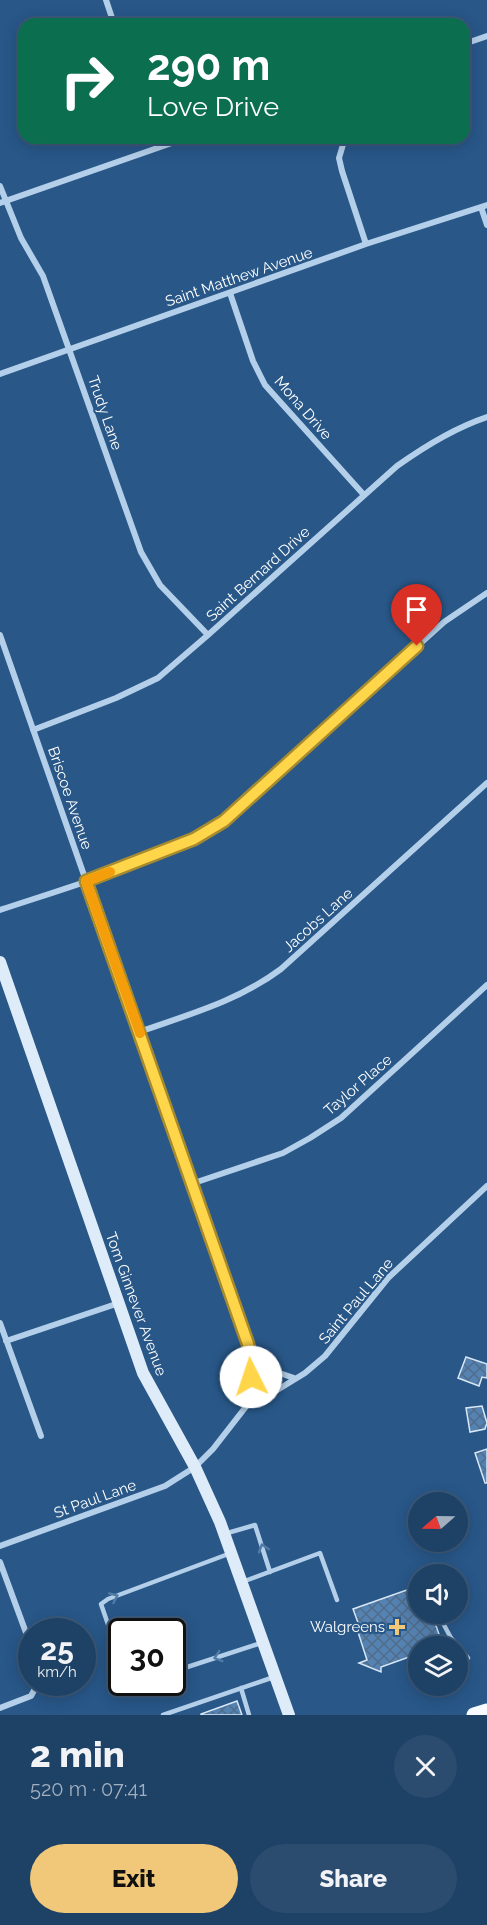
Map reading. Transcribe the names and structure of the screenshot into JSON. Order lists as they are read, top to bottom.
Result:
{
  "streets": {
    "main road": ["Tom Ginnever Avenue"],
    "street": [
      "Saint Matthew Avenue",
      "Mona Drive",
      "Trudy Lane",
      "Saint Bernard Drive",
      "Briscoe Avenue",
      "Jacobs Lane",
      "Taylor Place",
      "Saint Paul Lane",
      "St Paul Lane"
    ]
  },
  "crossings": [
    ["Saint Matthew Avenue", "Mona Drive"],
    ["Saint Matthew Avenue", "Trudy Lane"],
    ["Mona Drive", "Saint Bernard Drive"],
    ["Trudy Lane", "Saint Bernard Drive"],
    ["Saint Bernard Drive", "Briscoe Avenue"],
    ["Briscoe Avenue", "Jacobs Lane"],
    ["Briscoe Avenue", "Taylor Place"],
    ["Tom Ginnever Avenue", "St Paul Lane"]
  ],
  "places": {
    "health": ["Walgreens"]
  },
  "north": "left",
  "page": {
    "turn": ["290 m", "Love Drive"],
    "speed": "25 km/h",
    "limit": "30",
    "heading": ["2 min", "520 m · 07:41"],
    "buttons": ["Exit", "Share"]
  }
}
